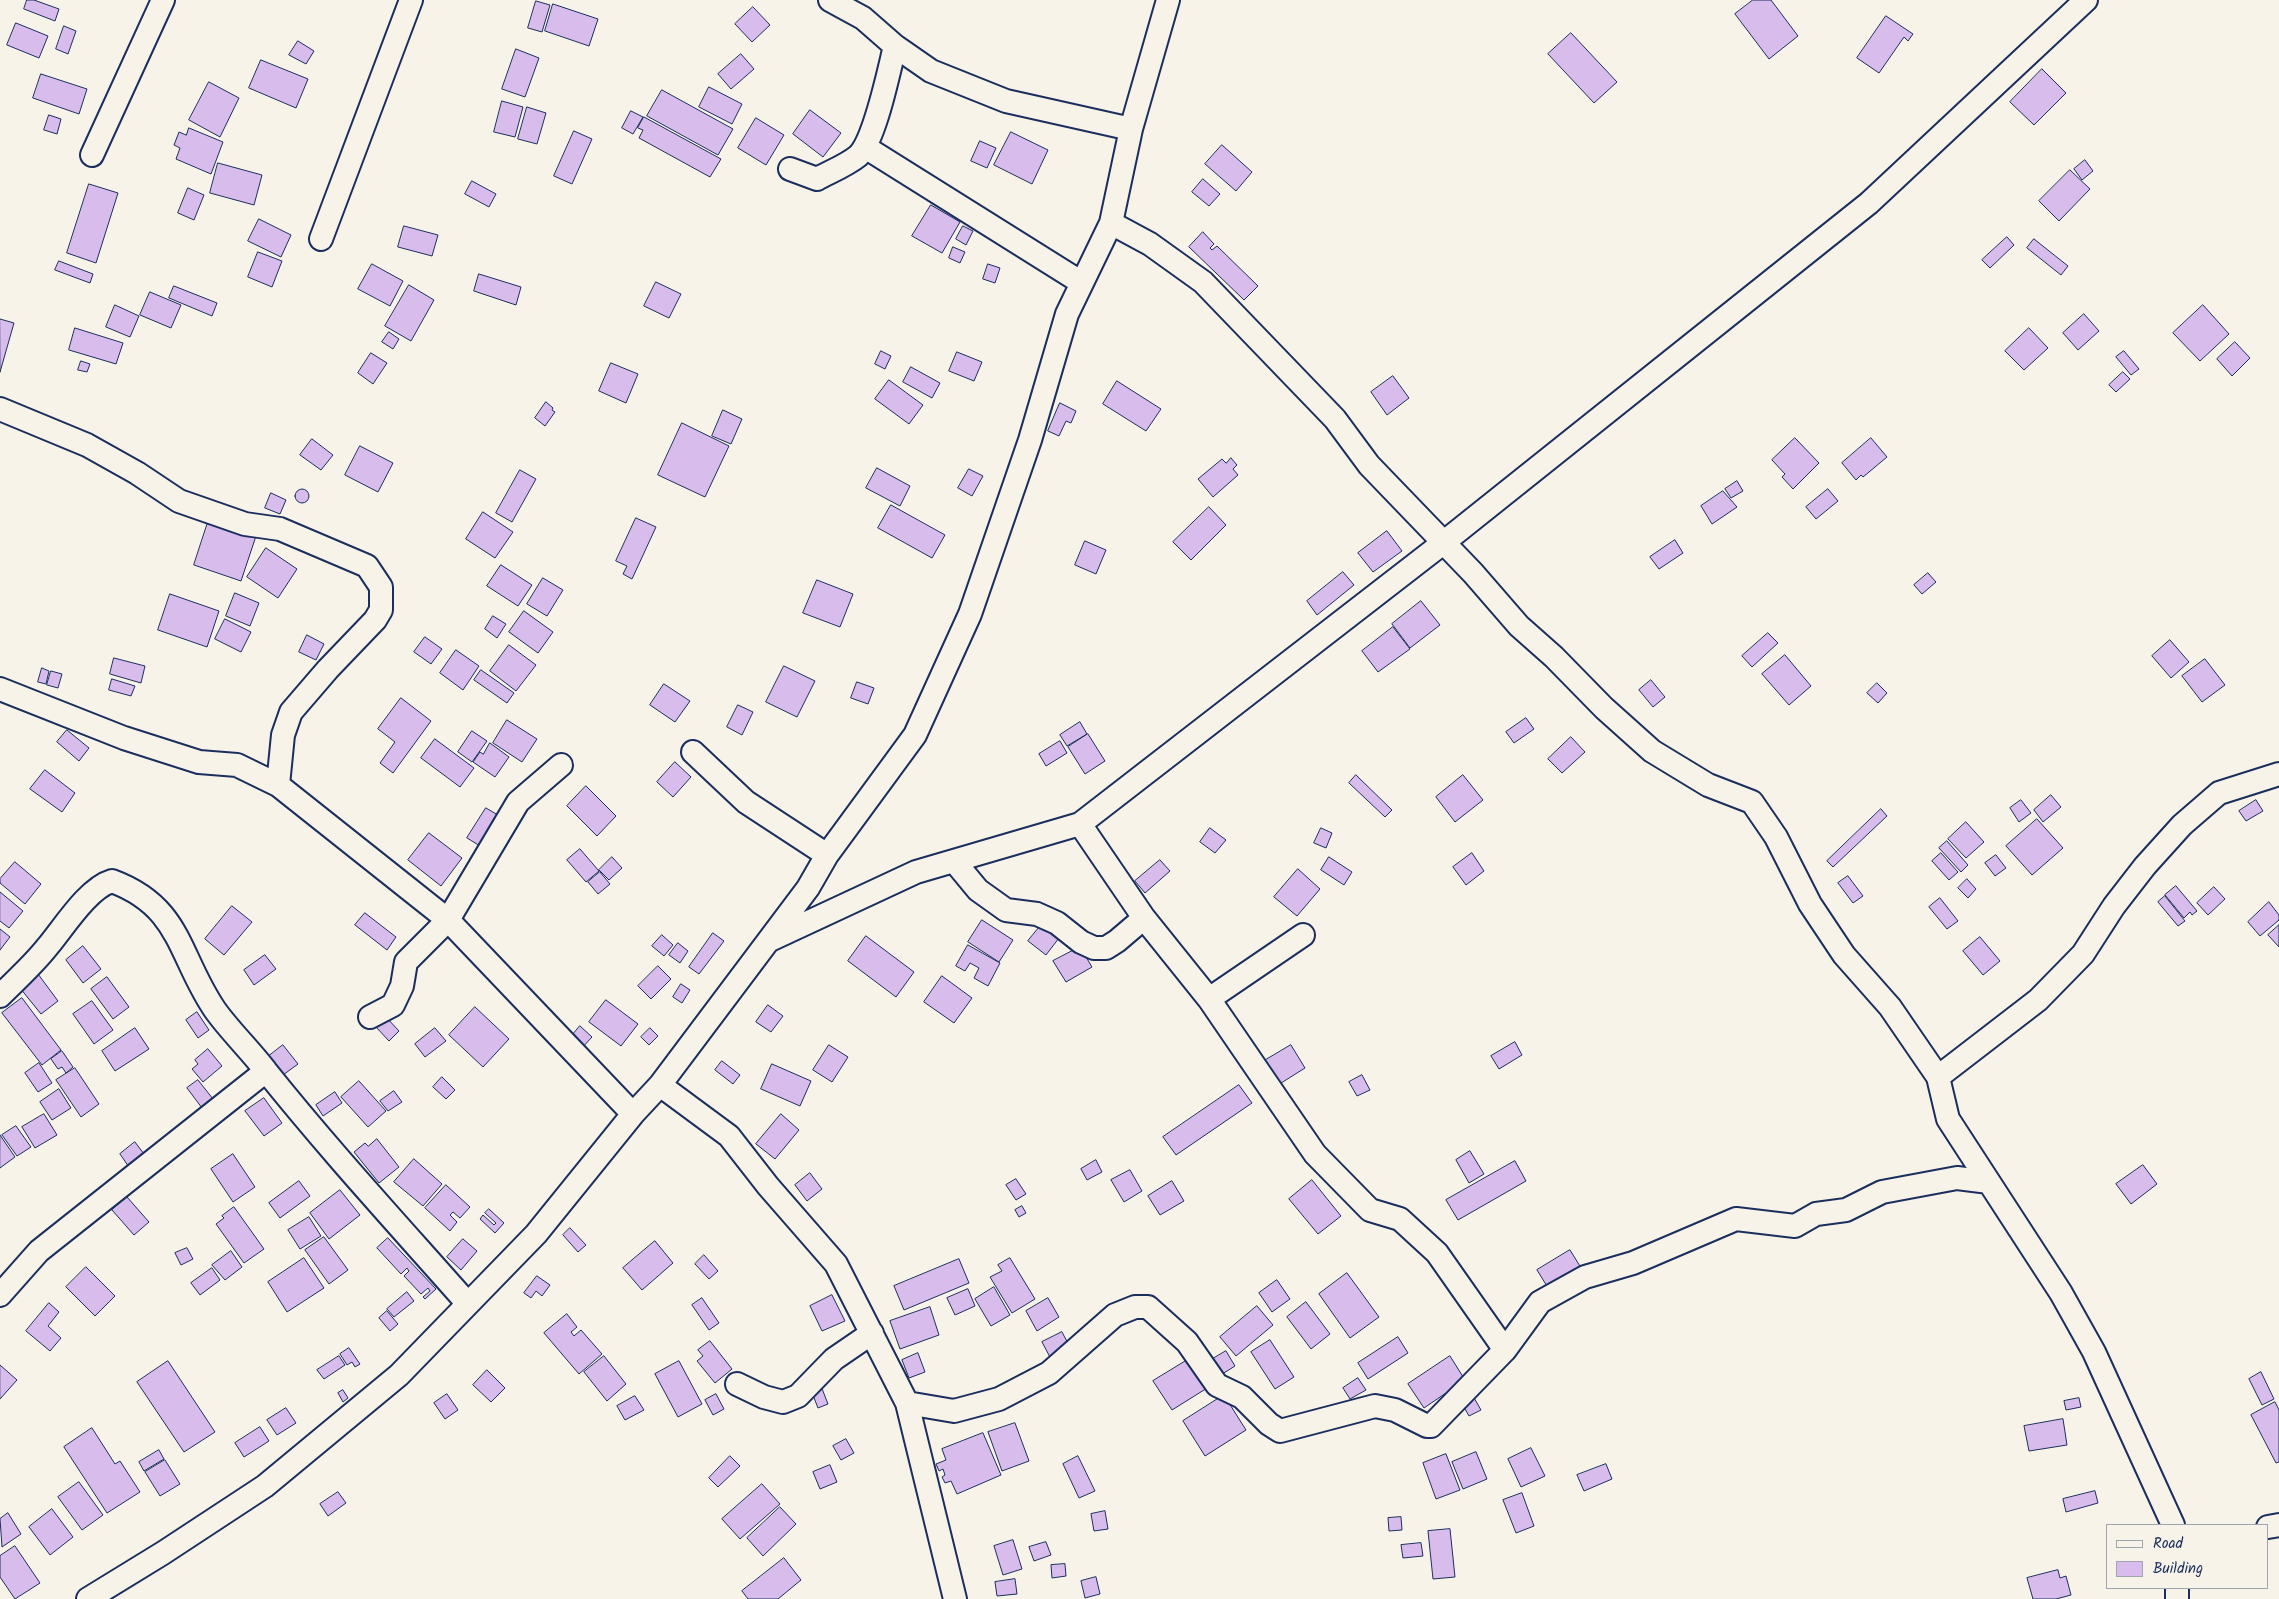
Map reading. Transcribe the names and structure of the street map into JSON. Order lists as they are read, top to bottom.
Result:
{
  "legend": ["Road", "Building"]
}
